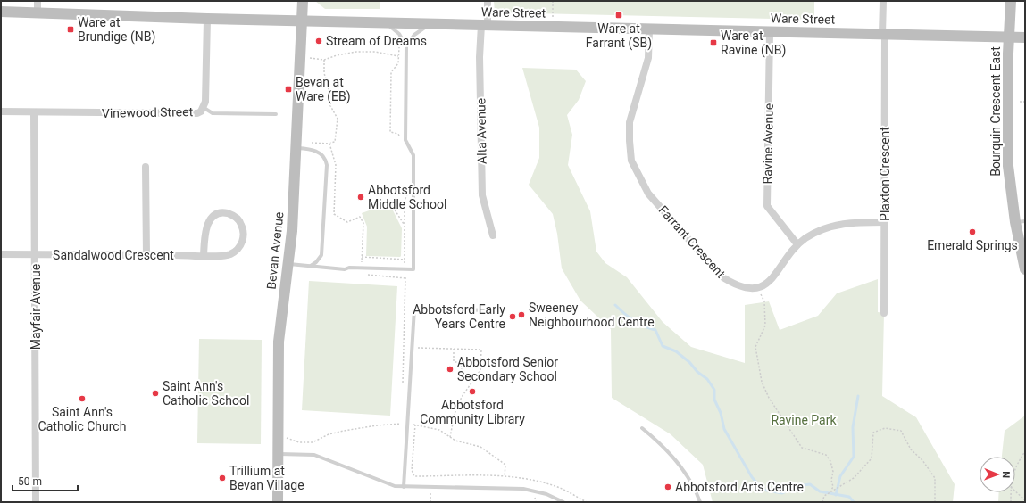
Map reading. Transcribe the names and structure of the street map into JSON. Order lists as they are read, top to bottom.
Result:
{
  "streets": {
    "main road": ["Ware Street", "Bourquin Crescent East", "Bevan Avenue"],
    "street": [
      "Vinewood Street",
      "Alta Avenue",
      "Ravine Avenue",
      "Plaxton Crescent",
      "Farrant Crescent",
      "Sandalwood Crescent",
      "Mayfair Avenue"
    ]
  },
  "crossings": [
    ["Ware Street", "Bourquin Crescent East"],
    ["Ware Street", "Vinewood Street"],
    ["Ware Street", "Alta Avenue"],
    ["Ware Street", "Ravine Avenue"],
    ["Ware Street", "Plaxton Crescent"],
    ["Ware Street", "Farrant Crescent"],
    ["Ware Street", "Bevan Avenue"],
    ["Vinewood Street", "Mayfair Avenue"],
    ["Sandalwood Crescent", "Mayfair Avenue"]
  ],
  "parks": ["Ravine Park"],
  "places": {
    "transit": [
      "Ware at Farrant (SB)",
      "Ware at Brundige (NB)",
      "Ware at Ravine (NB)",
      "Bevan at Ware (EB)"
    ],
    "other": [
      "Stream of Dreams",
      "Abbotsford Middle School",
      "Emerald Springs",
      "Sweeney Neighbourhood Centre",
      "Abbotsford Early Years Centre",
      "Abbotsford Senior Secondary School",
      "Abbotsford Community Library",
      "Saint Ann's Catholic School",
      "Saint Ann's Catholic Church",
      "Trillium at Bevan Village",
      "Abbotsford Arts Centre"
    ]
  },
  "scale_bar": "50 m",
  "north": "right"
}
